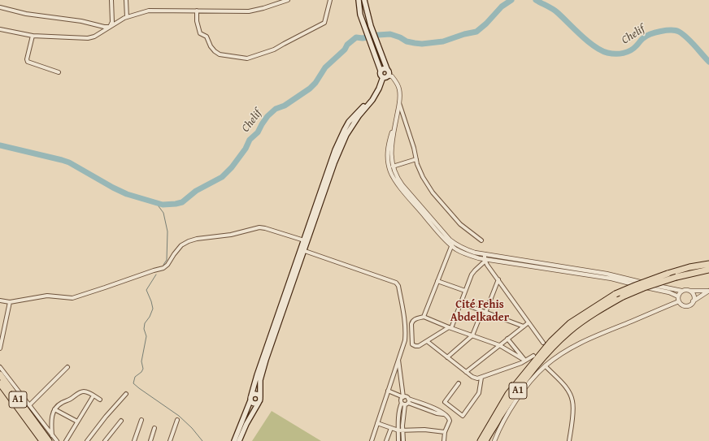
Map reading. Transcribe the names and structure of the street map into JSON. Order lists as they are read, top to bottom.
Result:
{
  "streets": {
    "highway": ["A1"]
  },
  "districts": ["Cité Fehis Abdelkader"],
  "water": ["Chelif"]
}
